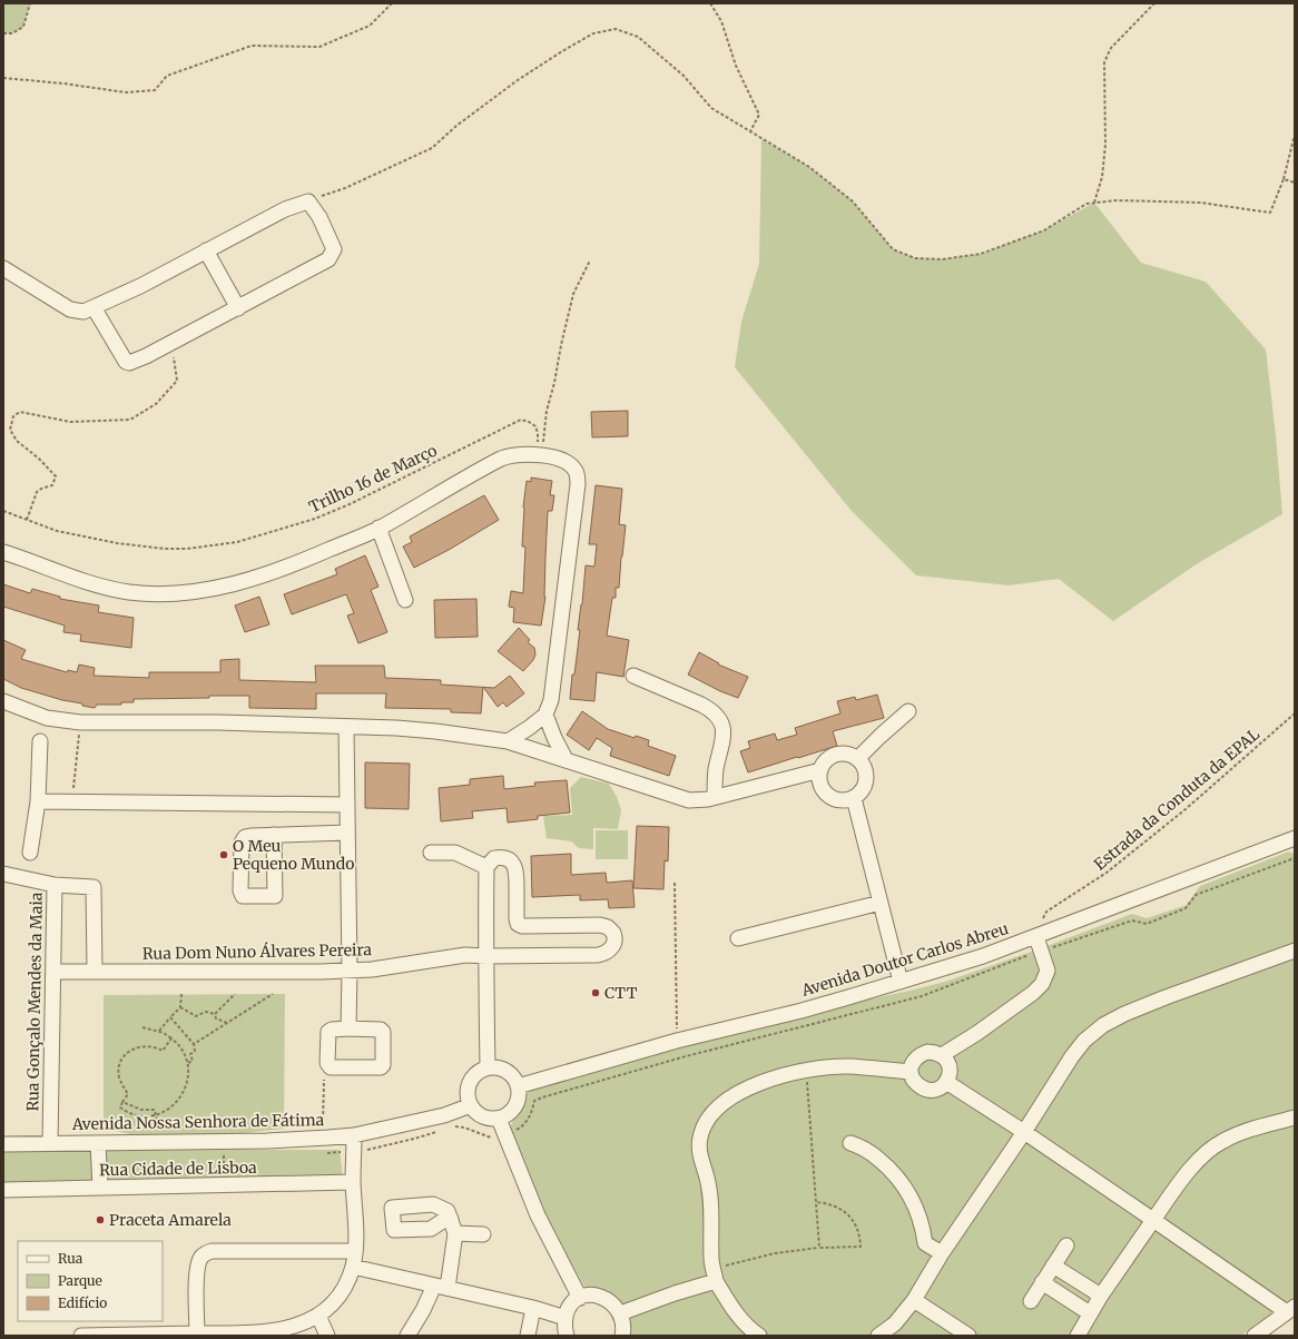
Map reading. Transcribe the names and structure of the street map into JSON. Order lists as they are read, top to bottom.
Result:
{
  "streets": {
    "street": [
      "Rua Dom Nuno Álvares Pereira",
      "Avenida Doutor Carlos Abreu",
      "Rua Gonçalo Mendes da Maia",
      "Avenida Nossa Senhora de Fátima",
      "Rua Cidade de Lisboa"
    ],
    "path": ["Trilho 16 de Março", "Estrada da Conduta da EPAL"]
  },
  "crossings": [
    ["Estrada da Conduta da EPAL", "Avenida Doutor Carlos Abreu"],
    ["Rua Dom Nuno Álvares Pereira", "Rua Gonçalo Mendes da Maia"],
    ["Avenida Doutor Carlos Abreu", "Avenida Nossa Senhora de Fátima"],
    ["Rua Gonçalo Mendes da Maia", "Avenida Nossa Senhora de Fátima"]
  ],
  "places": ["O Meu Pequeno Mundo", "CTT", "Praceta Amarela"],
  "legend": ["Rua", "Parque", "Edifício"]
}
